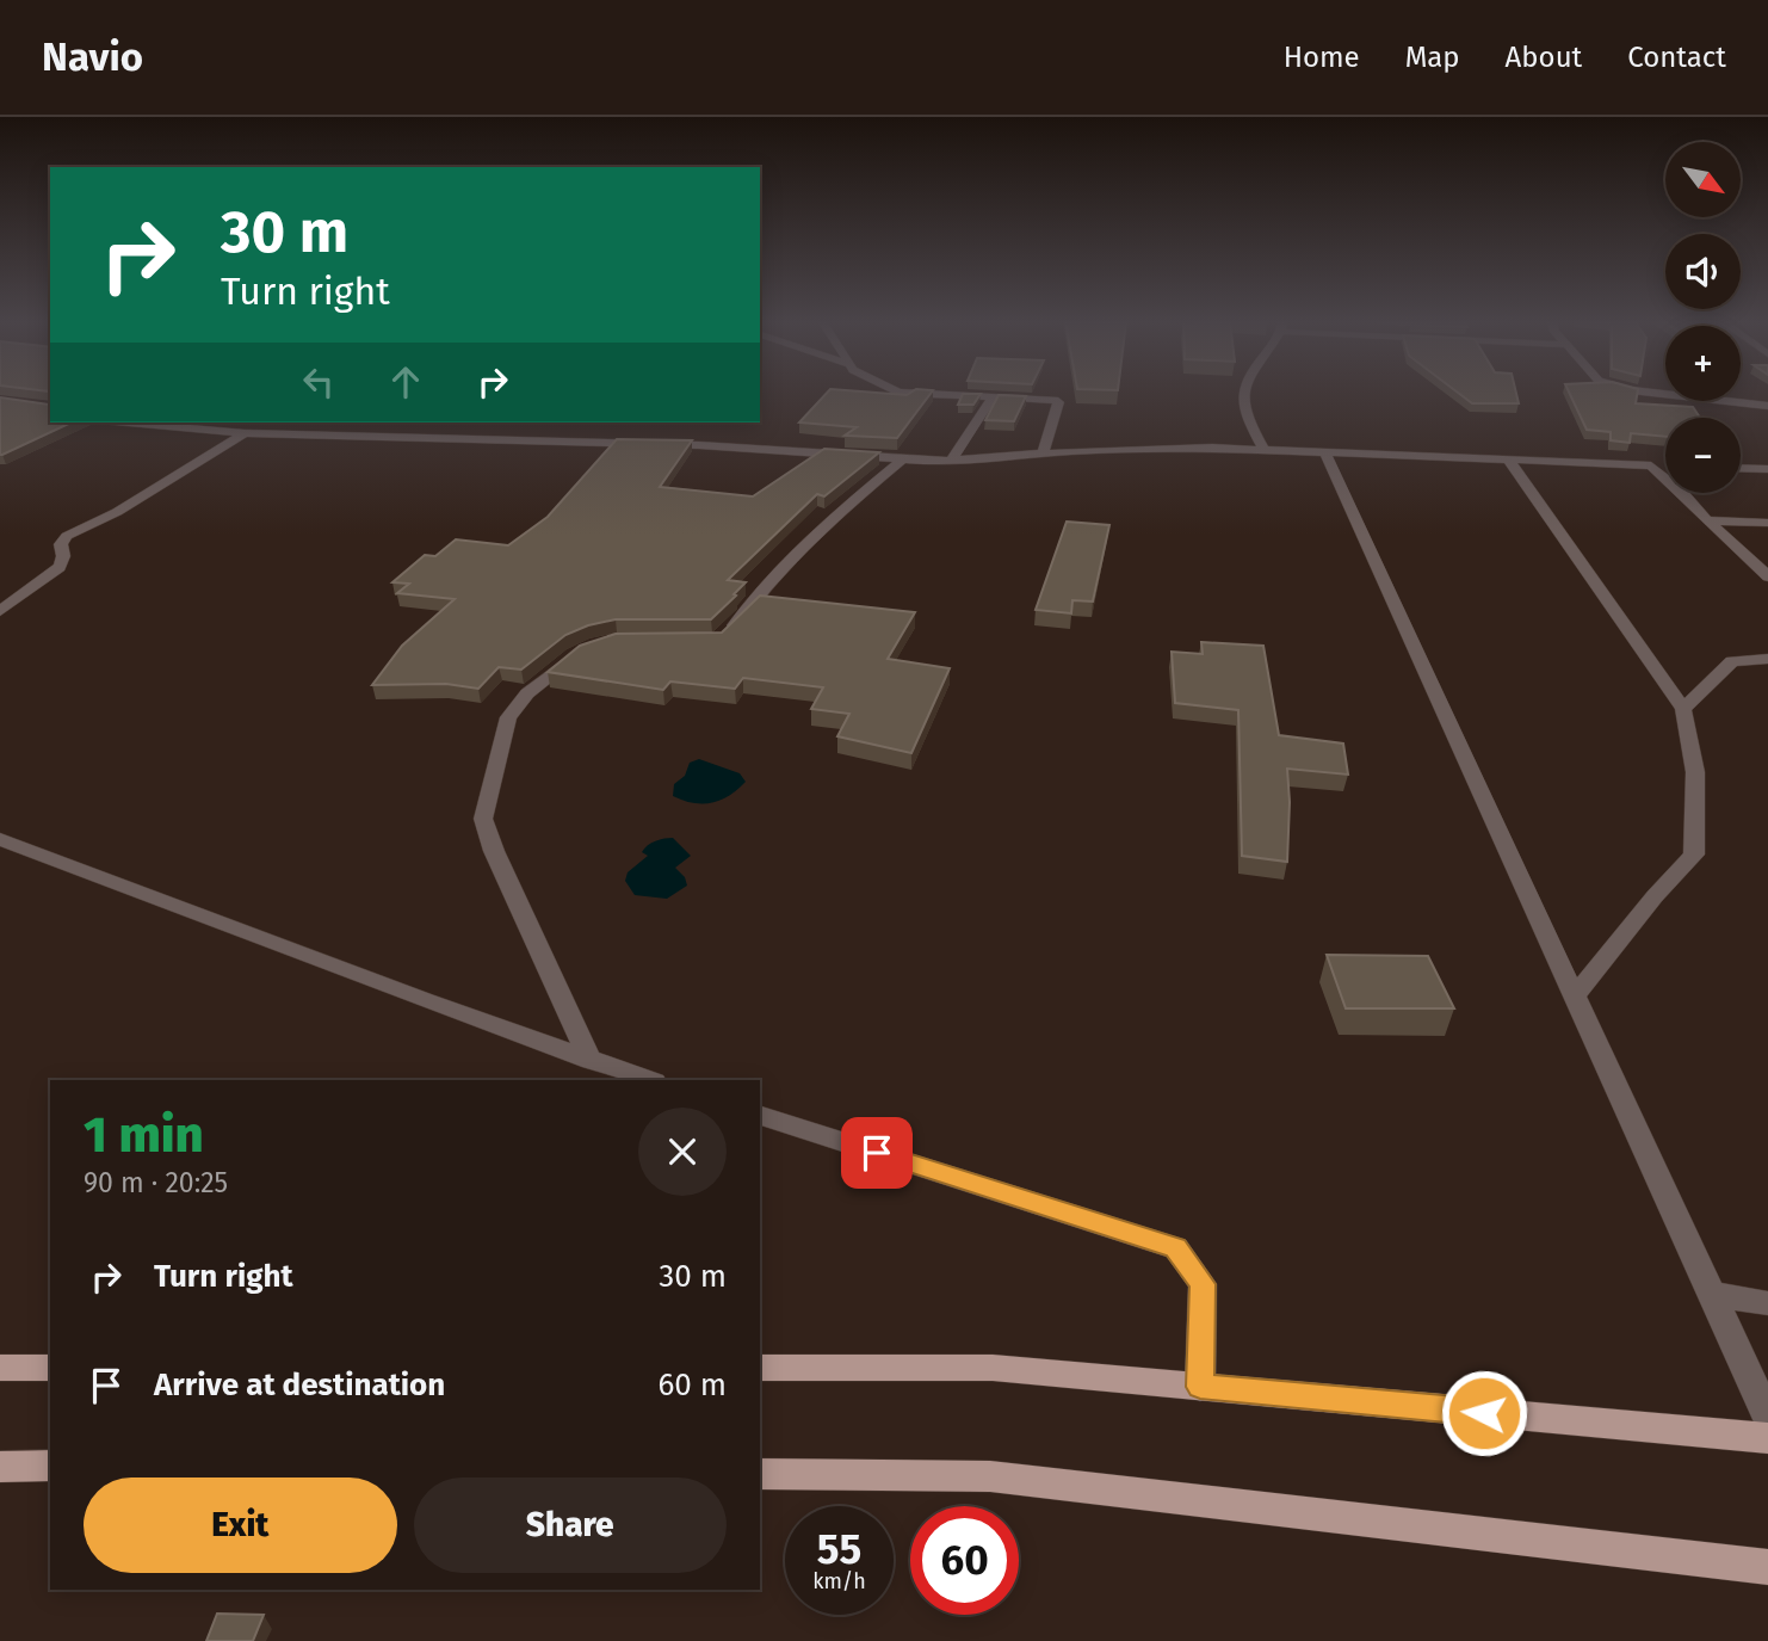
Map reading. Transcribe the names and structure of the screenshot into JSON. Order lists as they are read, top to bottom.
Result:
{
  "north": "bottom right",
  "page": {
    "header": "Navio",
    "nav": [
      "Home",
      "Map",
      "About",
      "Contact"
    ],
    "map_buttons": ["+", "−"],
    "turn": ["30 m", "Turn right"],
    "heading": ["1 min", "90 m · 20:25"],
    "list": [
      {
        "name": "Turn right",
        "value": "30 m"
      },
      {
        "name": "Arrive at destination",
        "value": "60 m"
      }
    ],
    "buttons": ["Exit", "Share"],
    "speed": "55 km/h",
    "limit": "60"
  }
}
